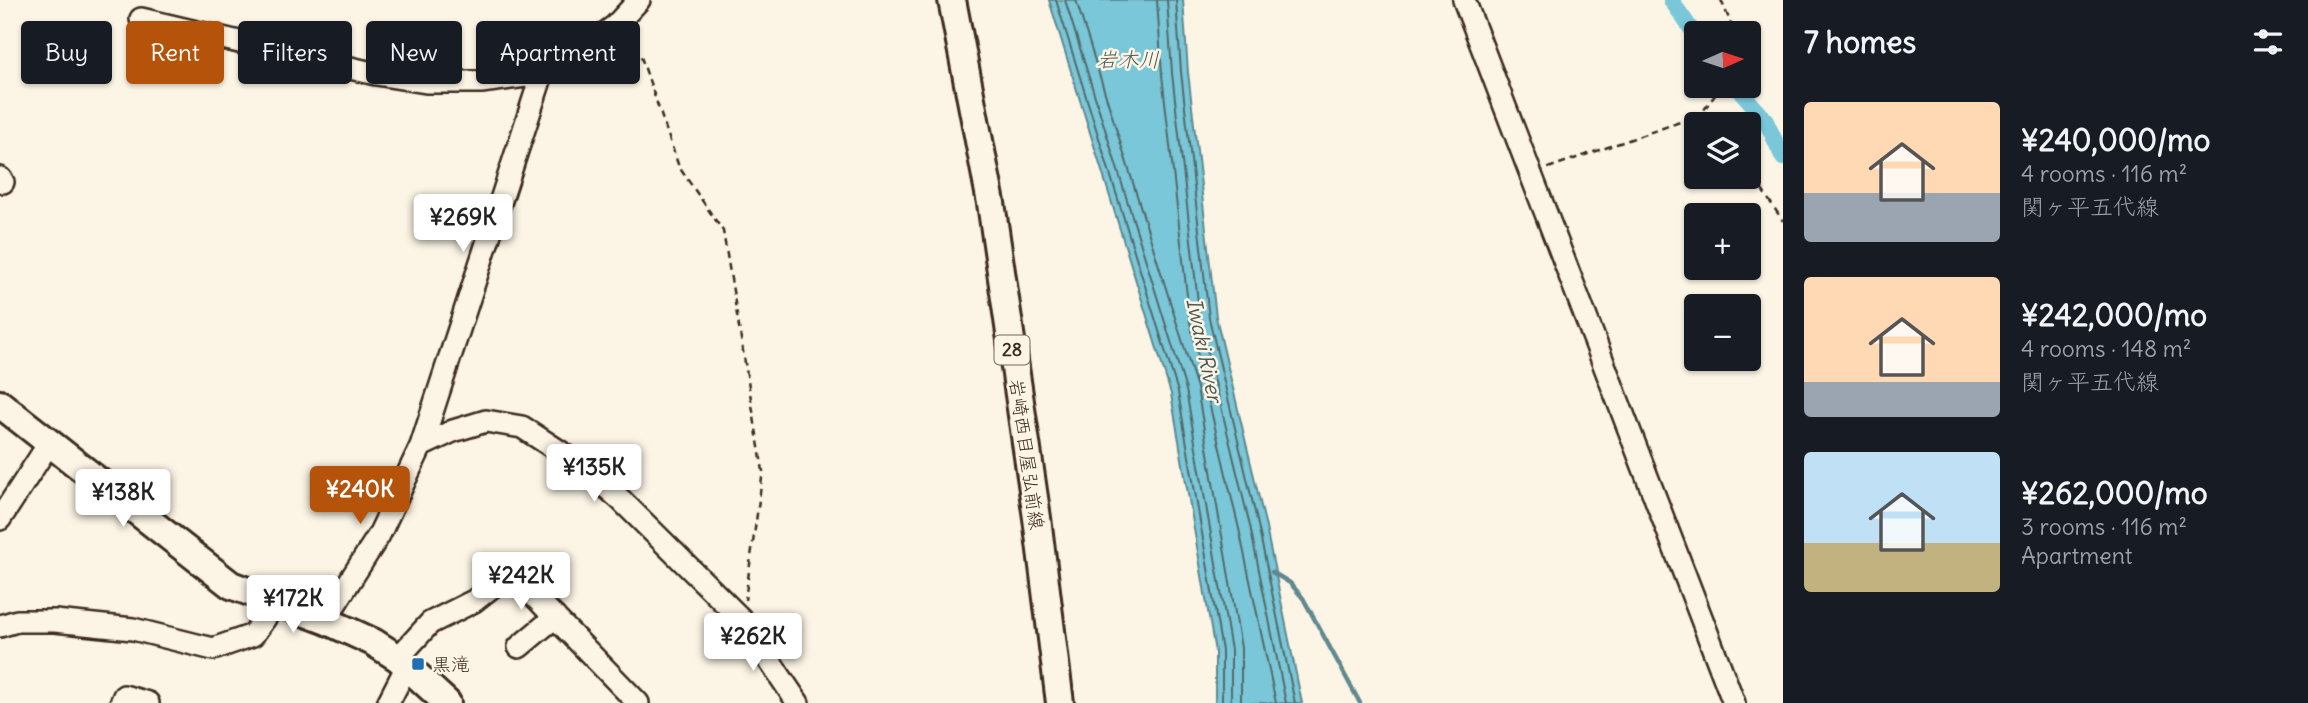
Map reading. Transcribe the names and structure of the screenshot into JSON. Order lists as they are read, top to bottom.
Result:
{
  "streets": {
    "main road": ["28", "岩崎西目屋弘前線"]
  },
  "water": ["岩木川", "Iwaki River"],
  "places": {
    "transit": ["黒滝"]
  },
  "north": "right",
  "page": {
    "heading": "7 homes",
    "map_buttons": ["+", "−"],
    "chip": [
      "Buy",
      "Rent",
      "Filters",
      "New",
      "Apartment"
    ],
    "list": [
      {
        "name": "¥240,000/mo",
        "note": "4 rooms · 116 m² · 関ヶ平五代線"
      },
      {
        "name": "¥242,000/mo",
        "note": "4 rooms · 148 m² · 関ヶ平五代線"
      },
      {
        "name": "¥262,000/mo",
        "note": "3 rooms · 116 m² · Apartment"
      }
    ],
    "price": [
      "¥269K",
      "¥135K",
      "¥240K",
      "¥138K",
      "¥242K",
      "¥172K",
      "¥262K"
    ]
  }
}
